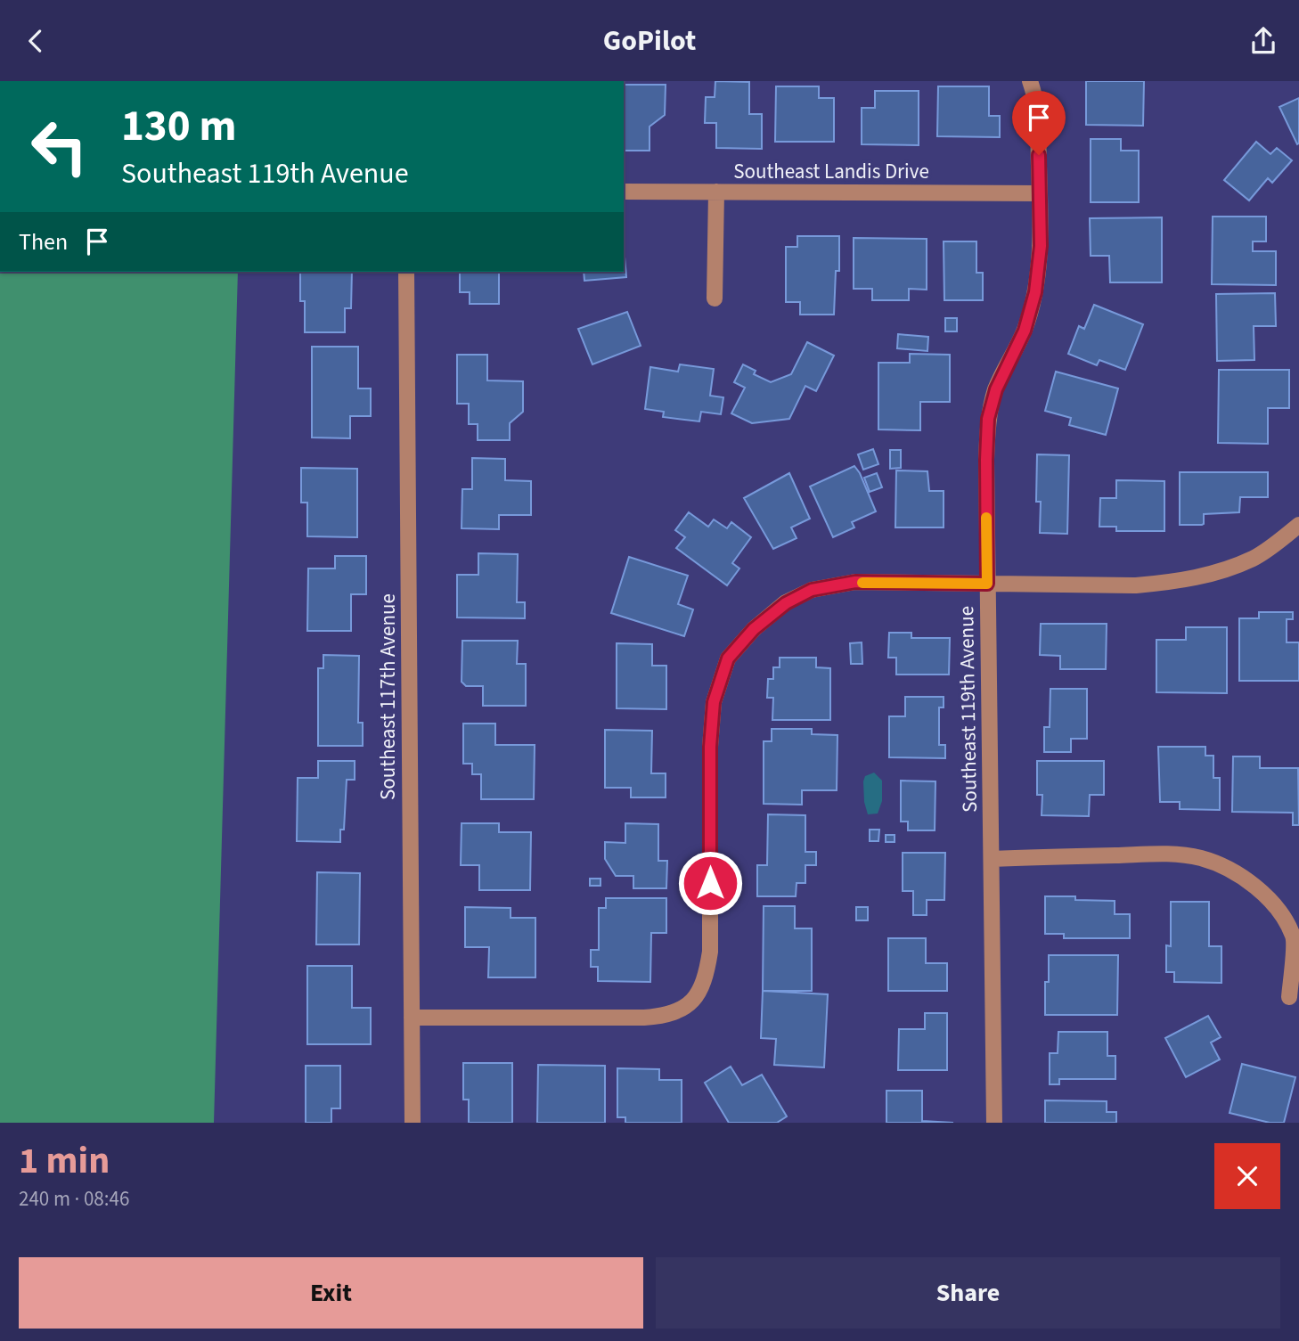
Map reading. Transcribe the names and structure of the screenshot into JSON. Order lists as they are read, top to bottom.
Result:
{
  "streets": {
    "street": ["Southeast Landis Drive", "Southeast 117th Avenue", "Southeast 119th Avenue"]
  },
  "crossings": [
    ["Southeast Landis Drive", "Southeast 119th Avenue"]
  ],
  "page": {
    "header": "GoPilot",
    "turn": ["130 m", "Southeast 119th Avenue"],
    "then": "Then",
    "heading": ["1 min", "240 m · 08:46"],
    "buttons": ["Exit", "Share"]
  }
}
